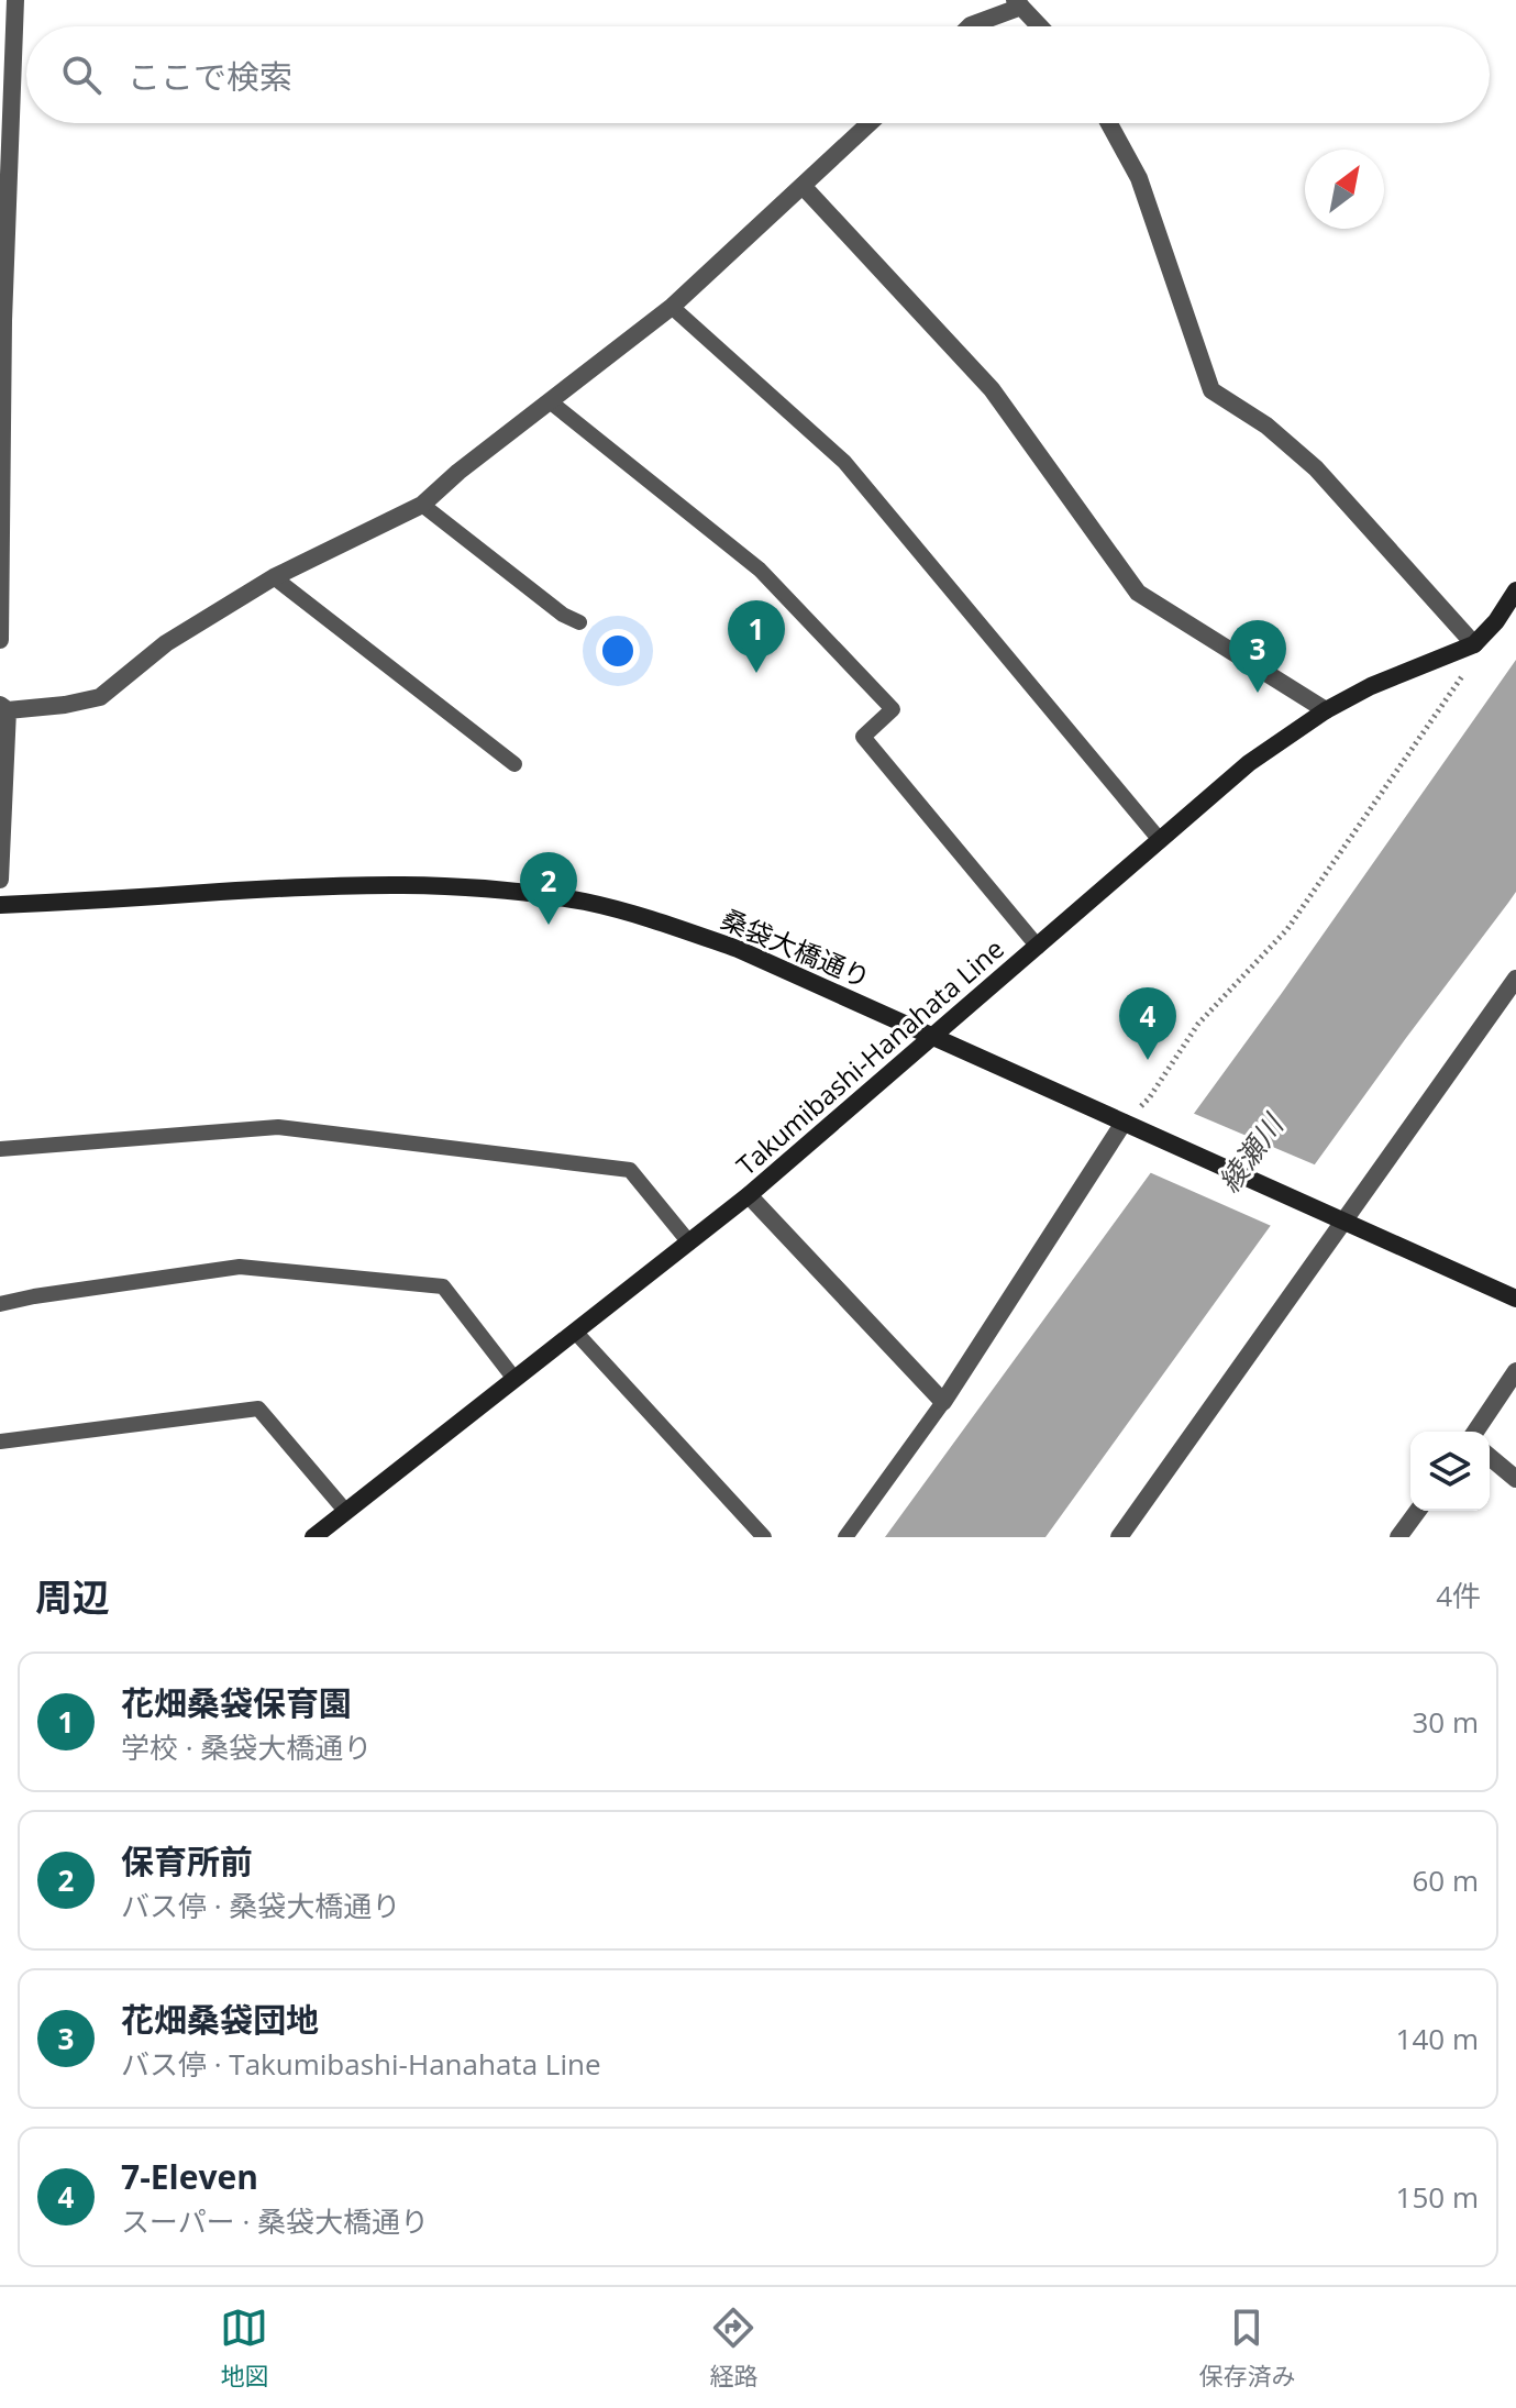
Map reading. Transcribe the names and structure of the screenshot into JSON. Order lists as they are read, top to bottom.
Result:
{
  "streets": {
    "street": ["桑袋大橋通り", "Takumibashi-Hanahata Line"]
  },
  "crossings": [
    ["桑袋大橋通り", "Takumibashi-Hanahata Line"]
  ],
  "water": ["綾瀬川"],
  "north": "top right",
  "page": {
    "search": "ここで検索",
    "pins": [
      "1",
      "3",
      "2",
      "4"
    ],
    "heading": ["周辺", "4件"],
    "list": [
      {
        "mark": "1",
        "name": "花畑桑袋保育園",
        "note": "学校 · 桑袋大橋通り",
        "value": "30 m"
      },
      {
        "mark": "2",
        "name": "保育所前",
        "note": "バス停 · 桑袋大橋通り",
        "value": "60 m"
      },
      {
        "mark": "3",
        "name": "花畑桑袋団地",
        "note": "バス停 · Takumibashi-Hanahata Line",
        "value": "140 m"
      },
      {
        "mark": "4",
        "name": "7-Eleven",
        "note": "スーパー · 桑袋大橋通り",
        "value": "150 m"
      }
    ],
    "nav": ["地図", "経路", "保存済み"]
  }
}
